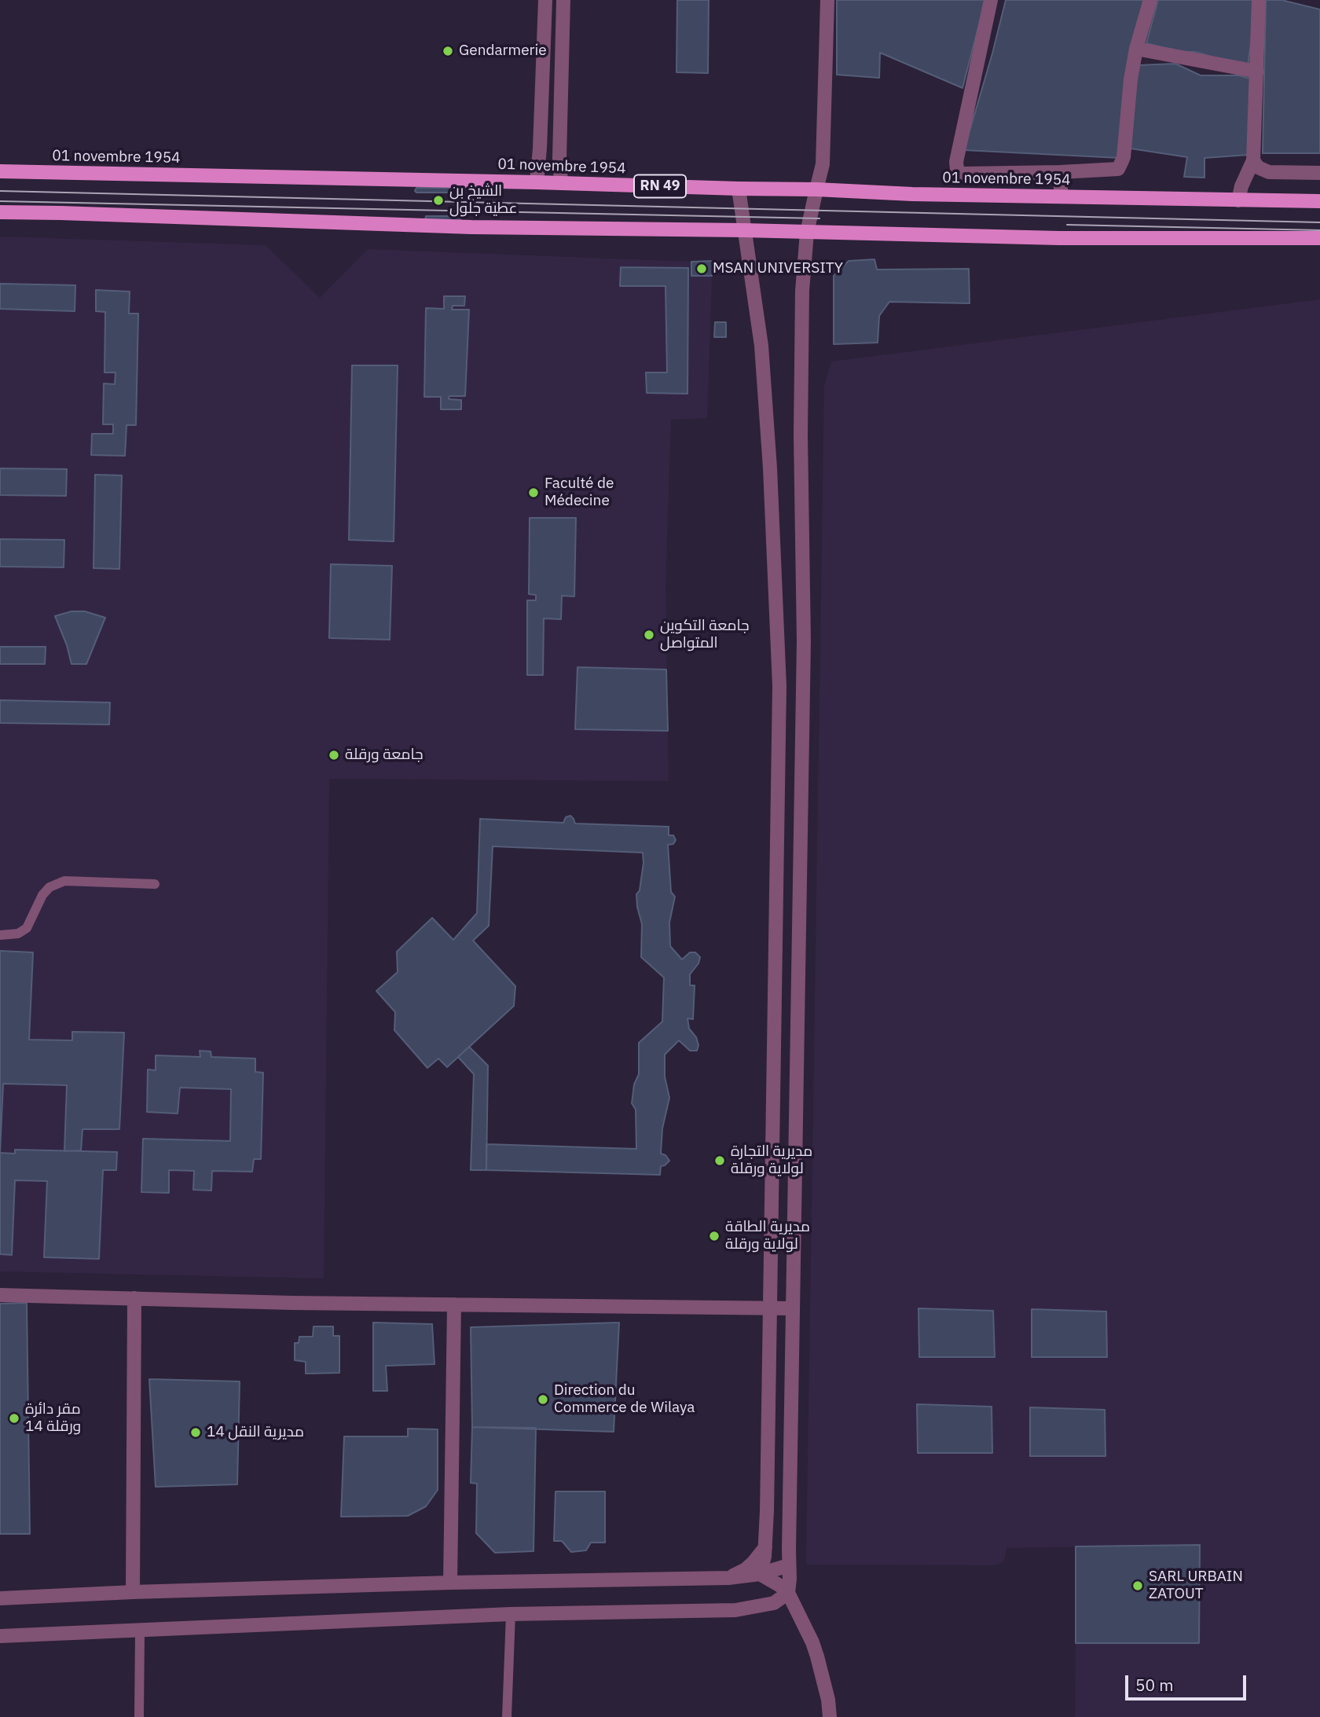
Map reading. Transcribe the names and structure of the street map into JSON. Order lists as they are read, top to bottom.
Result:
{
  "streets": {
    "main road": ["01 novembre 1954", "RN 49"]
  },
  "places": [
    "Gendarmerie",
    "الشيخ بن عطية جلول",
    "MSAN UNIVERSITY",
    "Faculté de Médecine",
    "جامعة التكوين المتواصل",
    "جامعة ورقلة",
    "مديرية التجارة لولاية ورقلة",
    "مديرية الطاقة لولاية ورقلة",
    "Direction du Commerce de Wilaya",
    "مقر دائرة ورقلة 14",
    "مديرية النقل 14",
    "SARL URBAIN ZATOUT"
  ],
  "scale_bar": "50 m"
}
